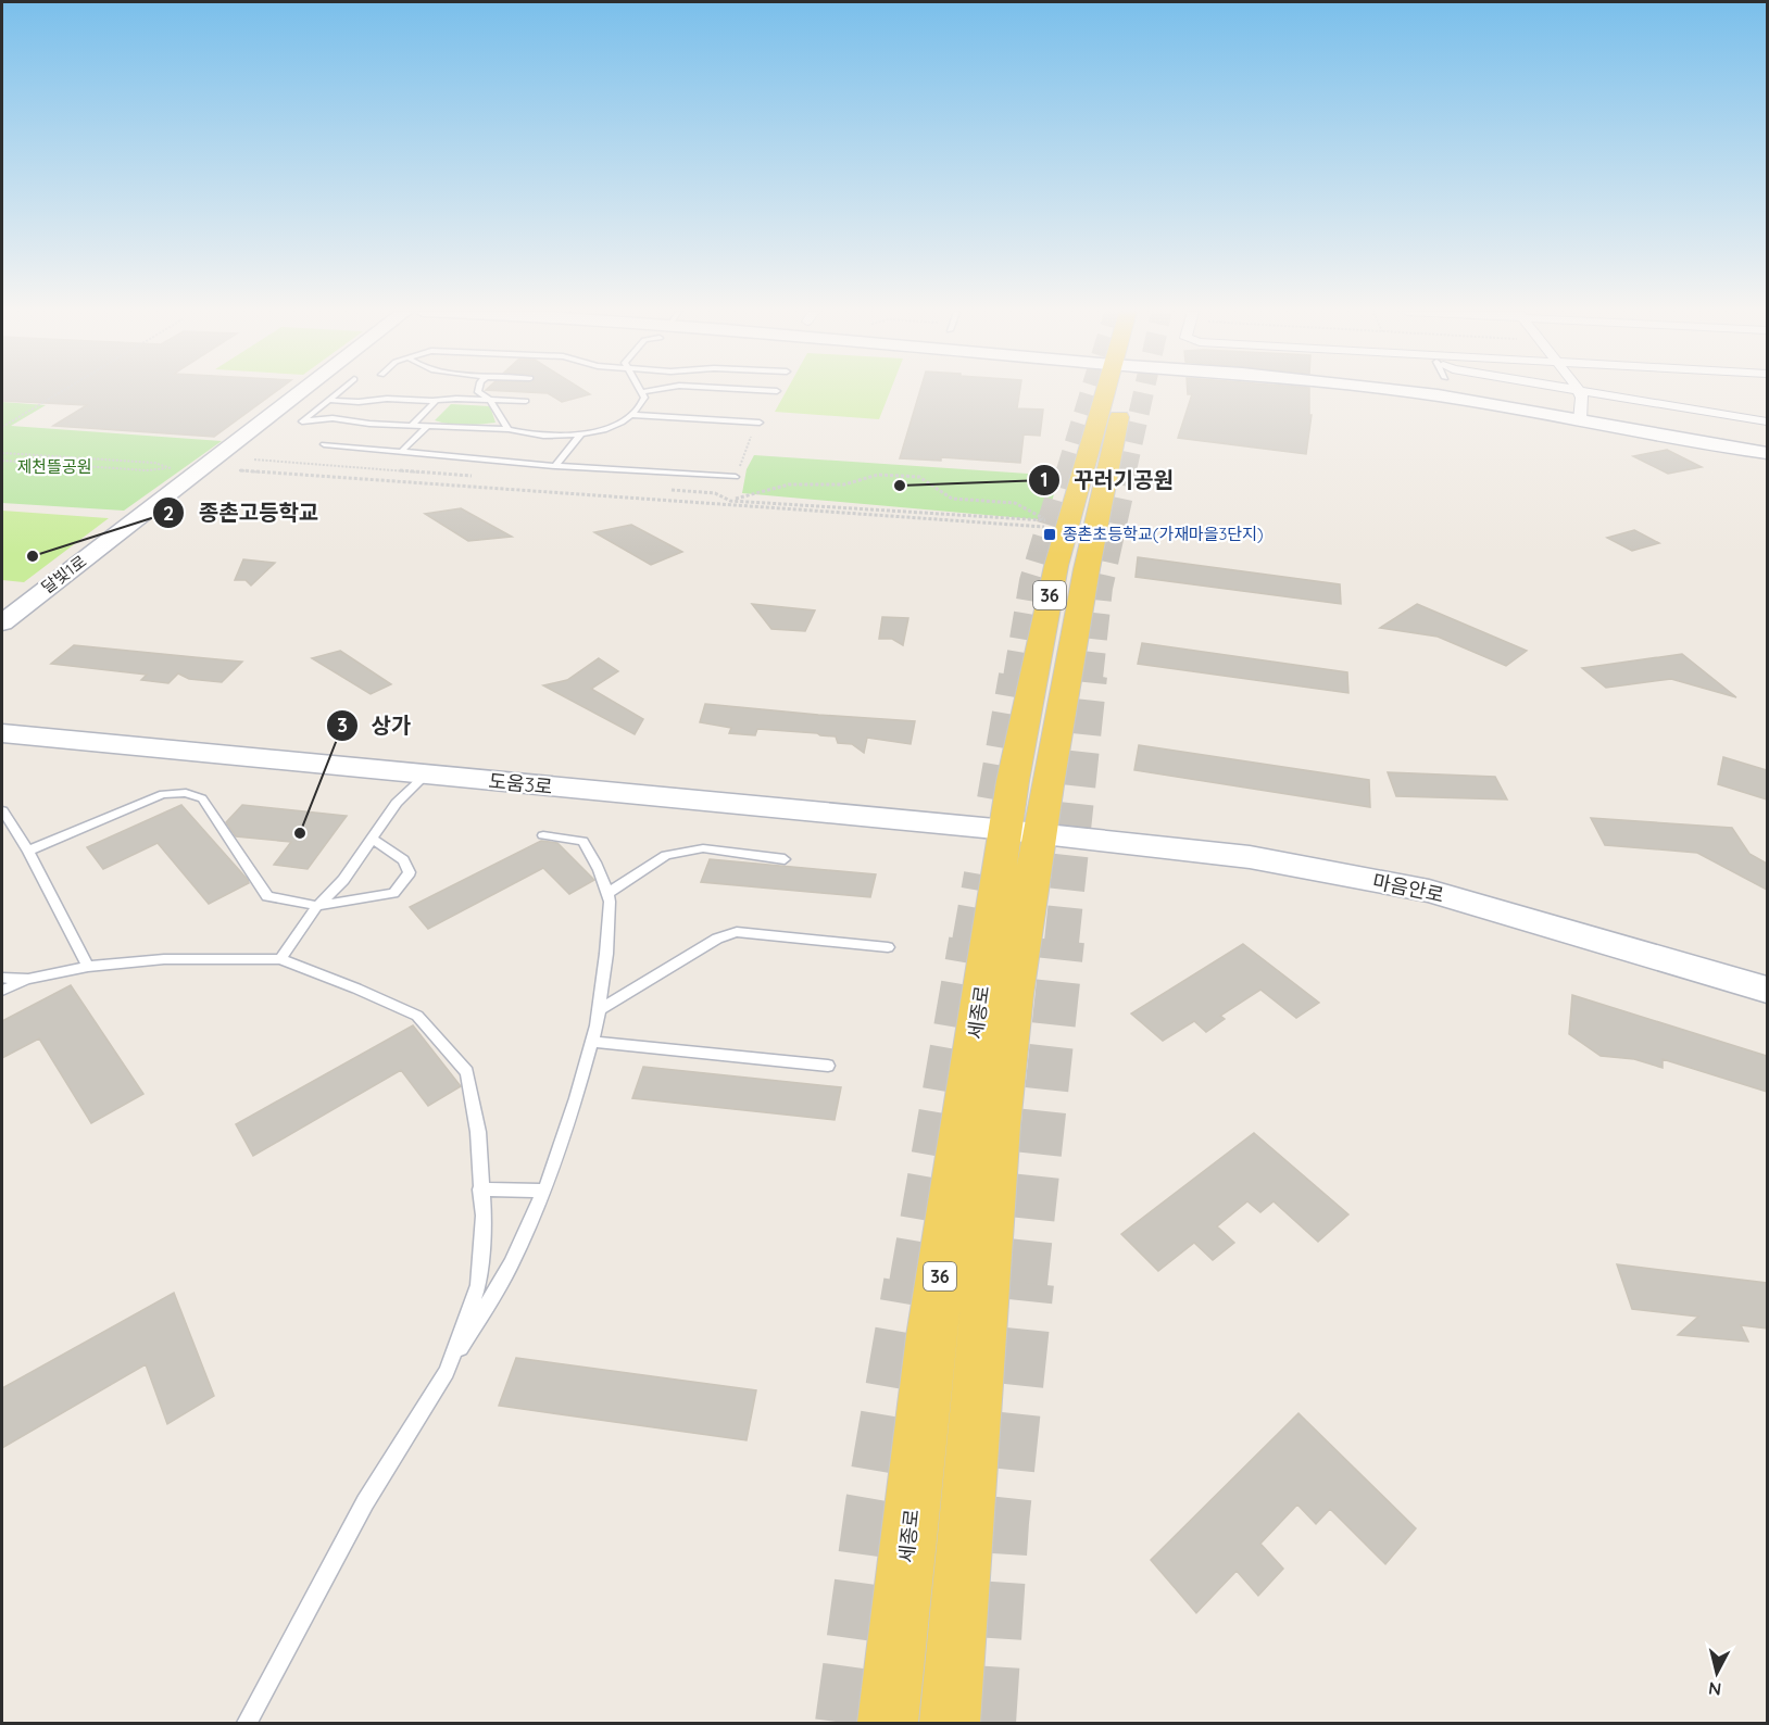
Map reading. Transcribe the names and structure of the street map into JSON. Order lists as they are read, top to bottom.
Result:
{
  "streets": {
    "main road": ["36", "세종로"],
    "street": ["달빛1로", "도움3로", "마음안로"]
  },
  "crossings": [
    ["도움3로", "마음안로"],
    ["도움3로", "세종로"],
    ["마음안로", "세종로"]
  ],
  "parks": ["제천뜰공원"],
  "places": {
    "other": ["꾸러기공원", "종촌고등학교", "상가"],
    "transit": ["종촌초등학교(가재마을3단지)"]
  },
  "north": "bottom"
}
